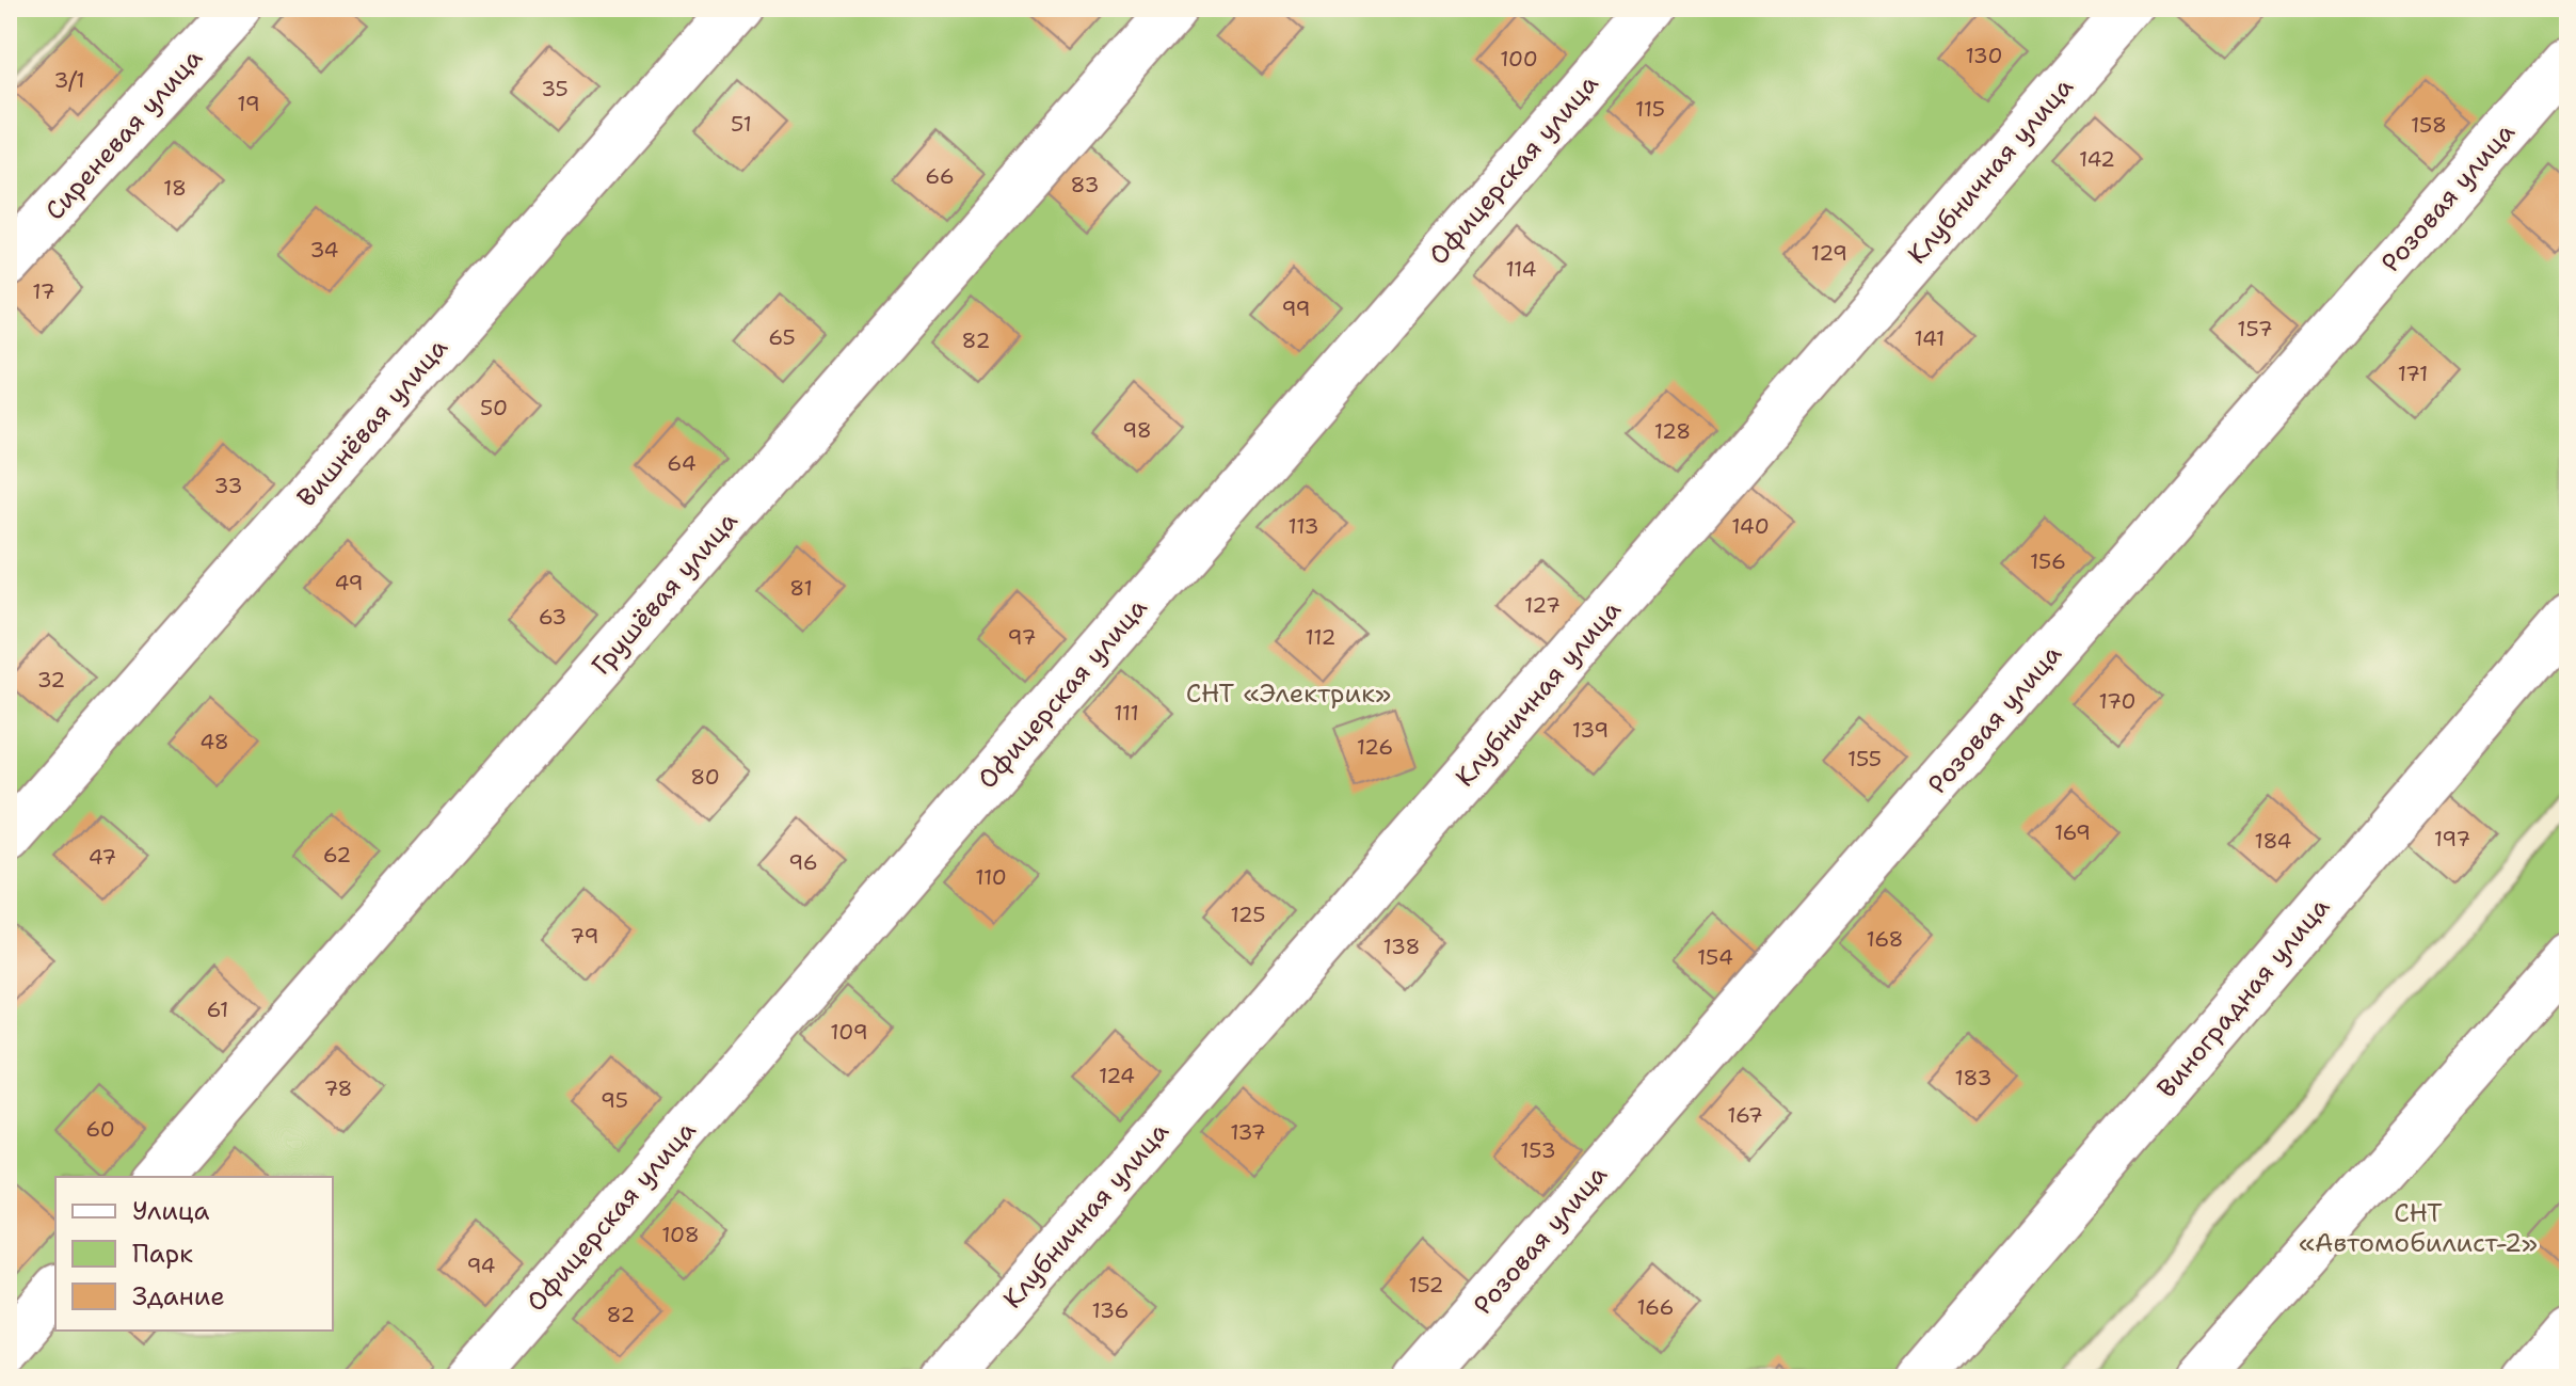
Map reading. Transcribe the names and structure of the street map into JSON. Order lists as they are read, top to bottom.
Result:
{
  "streets": {
    "street": [
      "Сиреневая улица",
      "Офицерская улица",
      "Клубничная улица",
      "Розовая улица",
      "Вишнёвая улица",
      "Грушёвая улица",
      "Виноградная улица"
    ]
  },
  "parks": ["СНТ «Электрик»", "СНТ «Автомобилист-2»"],
  "house_numbers": [
    "130",
    "100",
    "3/1",
    "35",
    "19",
    "115",
    "51",
    "158",
    "142",
    "66",
    "83",
    "18",
    "34",
    "129",
    "114",
    "17",
    "99",
    "157",
    "65",
    "141",
    "82",
    "171",
    "50",
    "98",
    "128",
    "64",
    "33",
    "113",
    "140",
    "156",
    "49",
    "81",
    "127",
    "63",
    "97",
    "112",
    "32",
    "170",
    "111",
    "139",
    "48",
    "126",
    "155",
    "80",
    "169",
    "197",
    "184",
    "62",
    "47",
    "96",
    "110",
    "125",
    "79",
    "168",
    "138",
    "154",
    "61",
    "109",
    "124",
    "183",
    "78",
    "95",
    "167",
    "60",
    "137",
    "153",
    "108",
    "94",
    "152",
    "166",
    "136",
    "82"
  ],
  "legend": ["Улица", "Парк", "Здание"]
}
